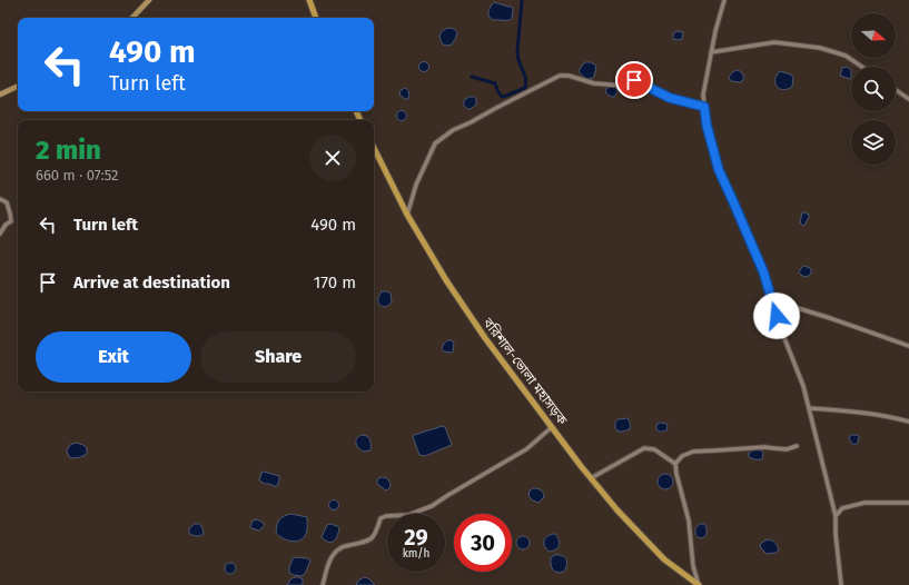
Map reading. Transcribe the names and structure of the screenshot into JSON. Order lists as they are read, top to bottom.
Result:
{
  "streets": {
    "highway": ["বরিশাল-ভোলা মহাসড়ক"]
  },
  "north": "right",
  "page": {
    "turn": ["490 m", "Turn left"],
    "heading": ["2 min", "660 m · 07:52"],
    "list": [
      {
        "name": "Turn left",
        "value": "490 m"
      },
      {
        "name": "Arrive at destination",
        "value": "170 m"
      }
    ],
    "buttons": ["Exit", "Share"],
    "speed": "29 km/h",
    "limit": "30"
  }
}
